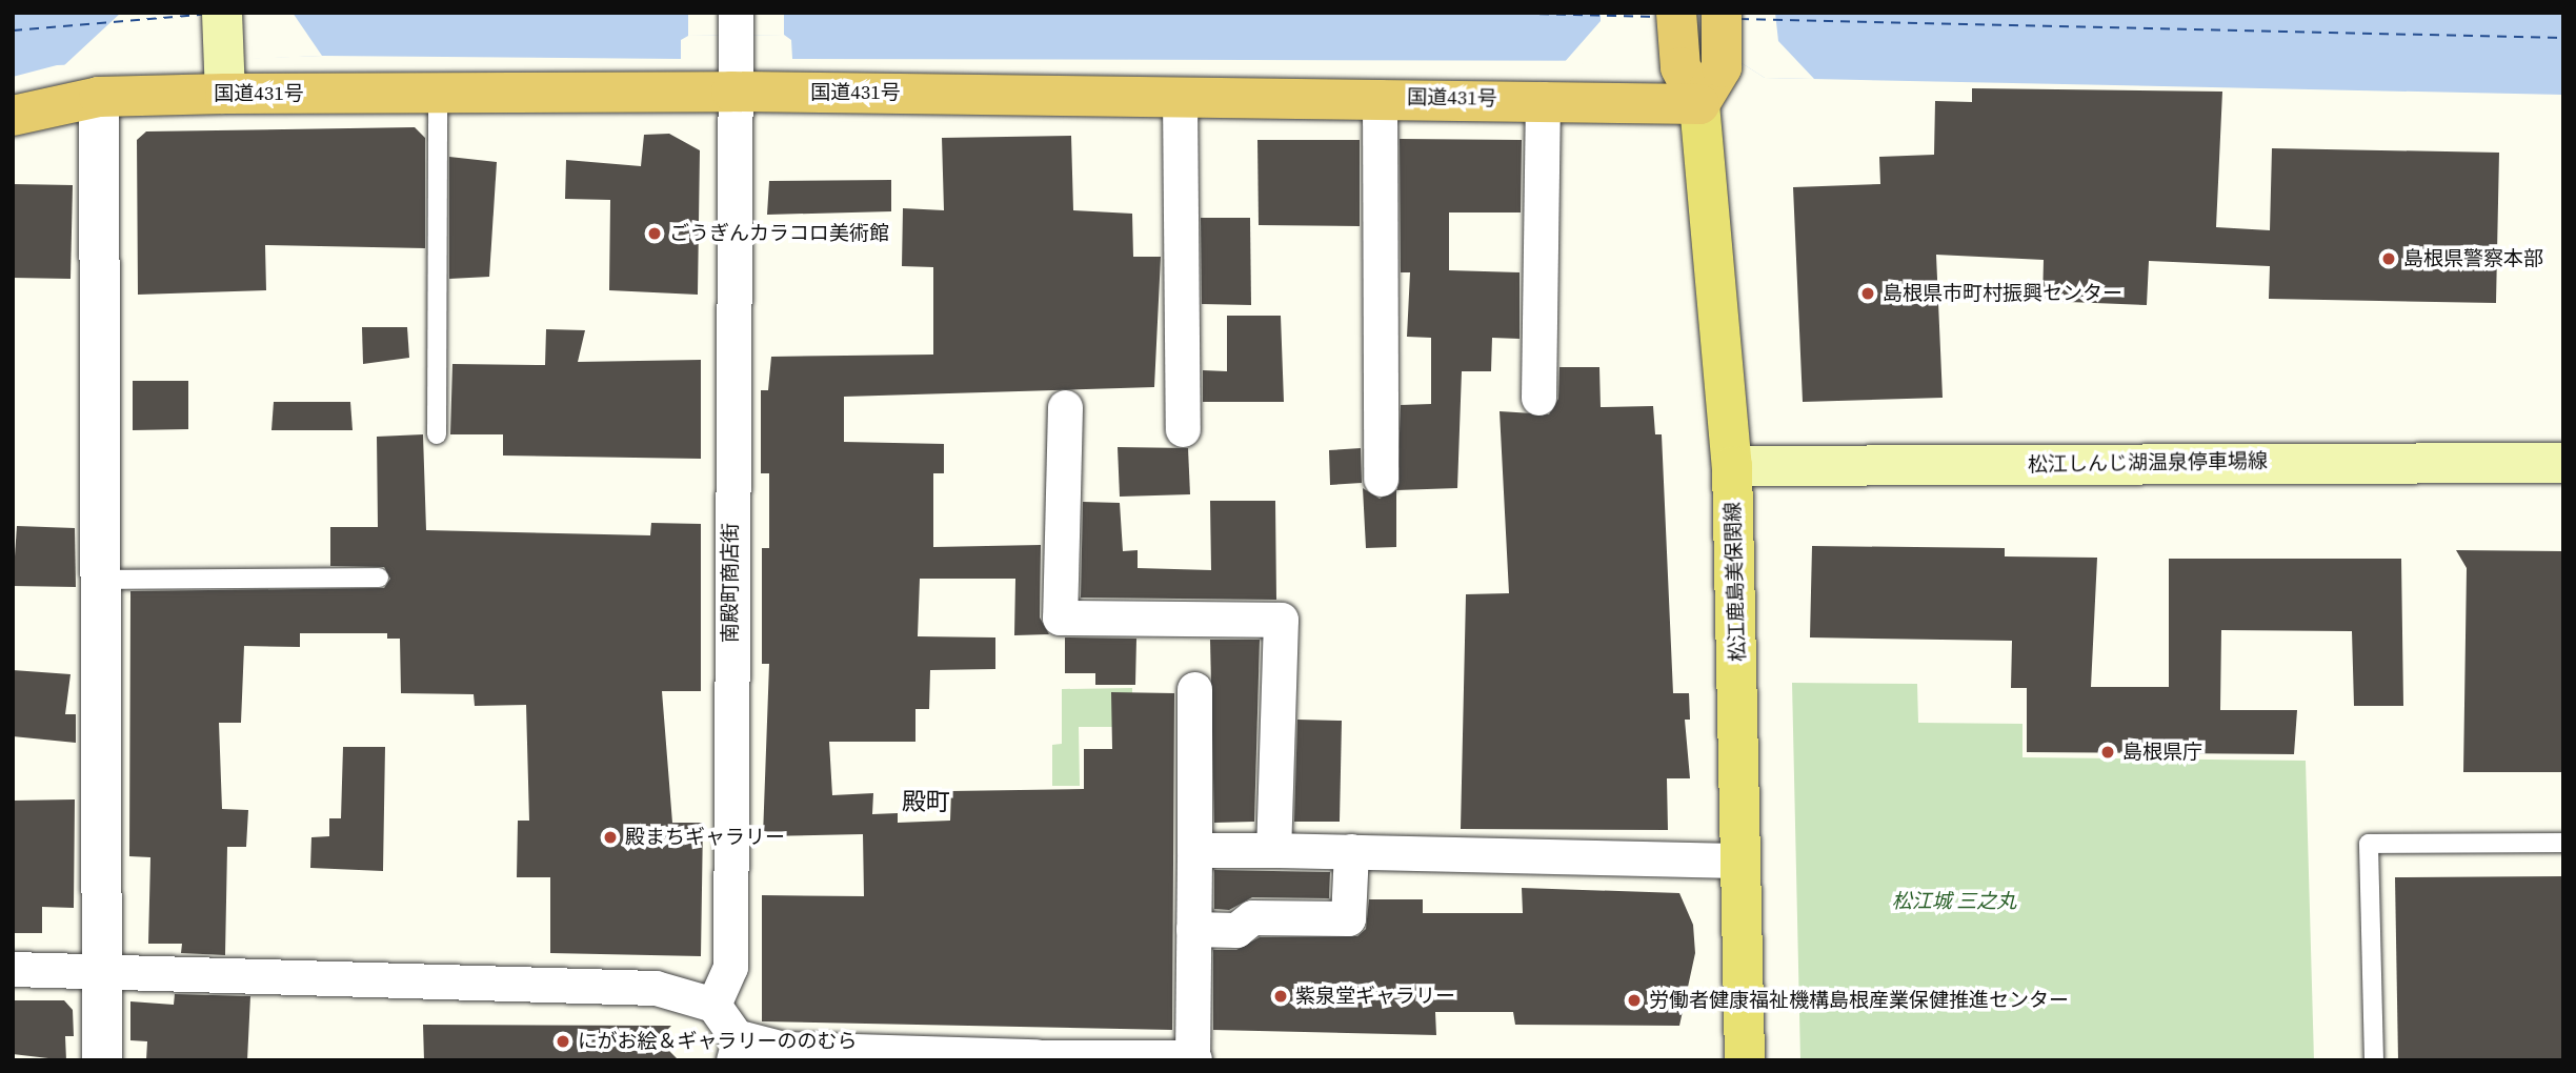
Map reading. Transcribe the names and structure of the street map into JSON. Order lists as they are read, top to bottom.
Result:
{
  "streets": {
    "highway": ["国道431号"],
    "main road": ["松江しんじ湖温泉停車場線", "松江鹿島美保関線"],
    "street": ["南殿町商店街"]
  },
  "crossings": [
    ["国道431号", "松江鹿島美保関線"],
    ["国道431号", "南殿町商店街"],
    ["松江しんじ湖温泉停車場線", "松江鹿島美保関線"]
  ],
  "districts": ["殿町"],
  "parks": ["松江城 三之丸"],
  "places": [
    "ごうぎんカラコロ美術館",
    "島根県警察本部",
    "島根県市町村振興センター",
    "島根県庁",
    "殿まちギャラリー",
    "紫泉堂ギャラリー",
    "労働者健康福祉機構島根産業保健推進センター",
    "にがお絵＆ギャラリーののむら"
  ]
}
